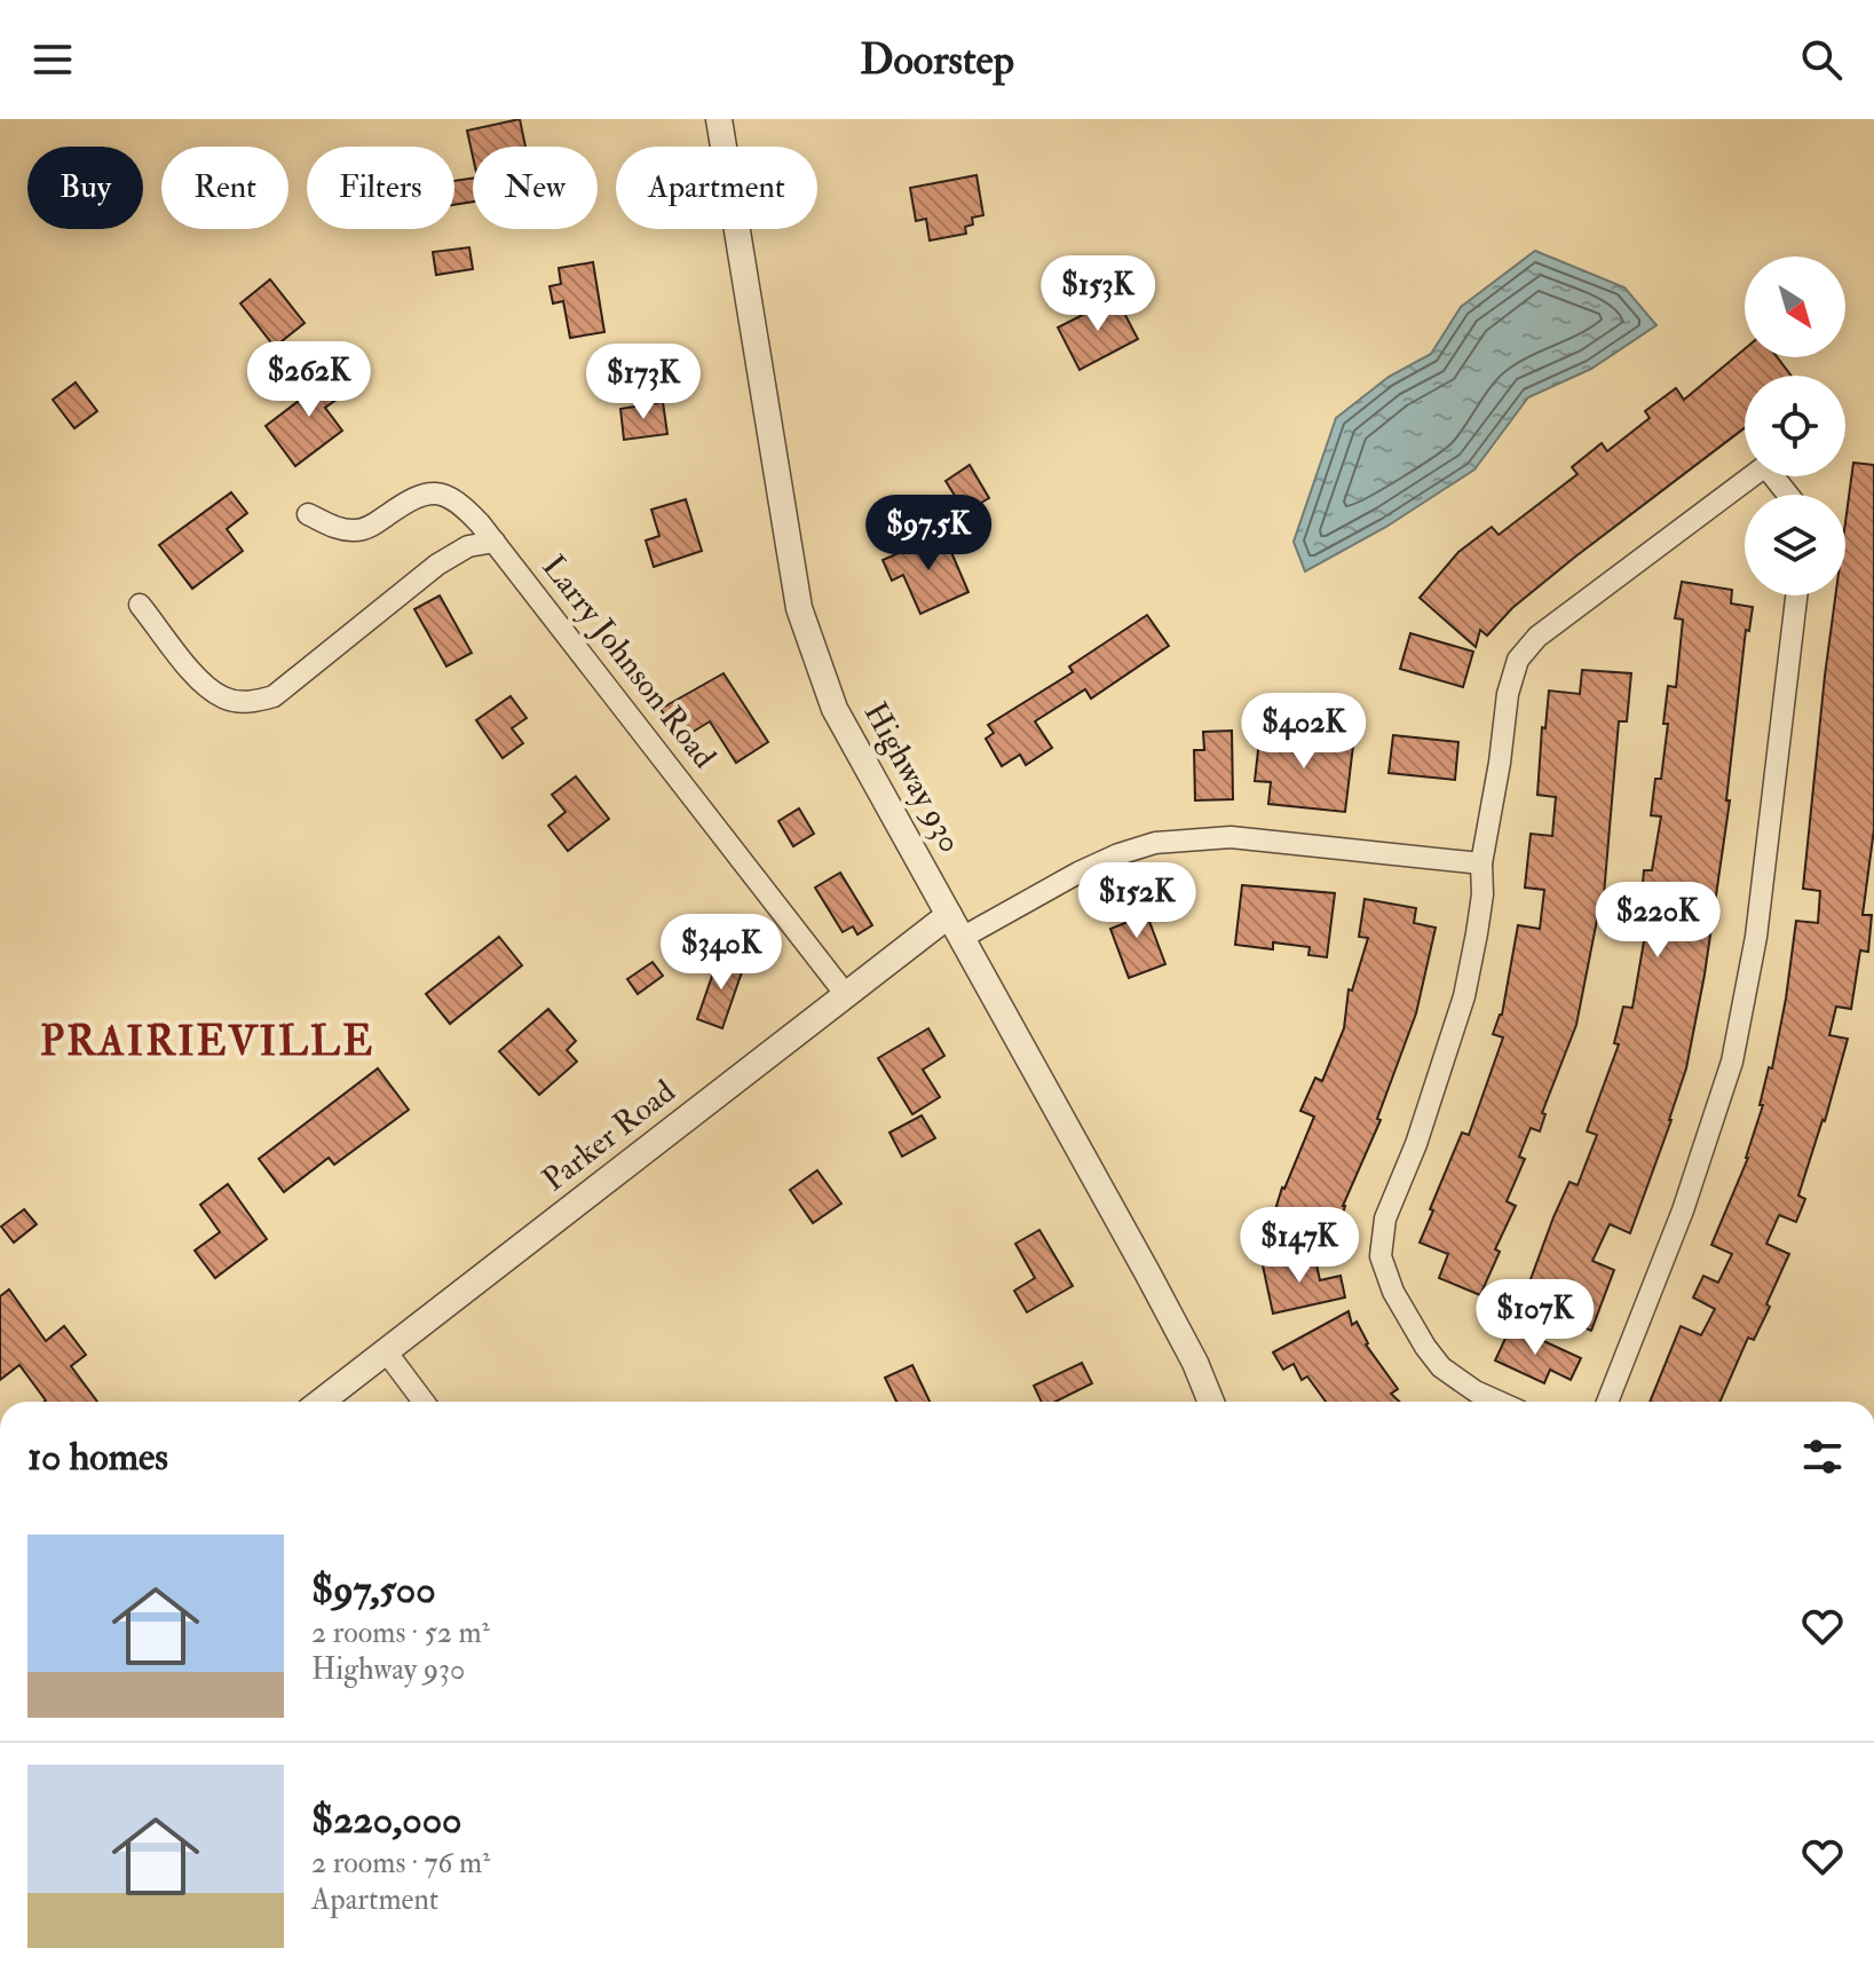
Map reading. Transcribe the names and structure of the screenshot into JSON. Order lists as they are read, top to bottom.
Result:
{
  "streets": {
    "street": ["Larry Johnson Road", "Highway 930", "Parker Road"]
  },
  "crossings": [
    ["Larry Johnson Road", "Parker Road"],
    ["Highway 930", "Parker Road"]
  ],
  "districts": ["PRAIRIEVILLE"],
  "north": "bottom right",
  "page": {
    "header": "Doorstep",
    "chip": [
      "Buy",
      "Rent",
      "Filters",
      "New",
      "Apartment"
    ],
    "price": [
      "$153K",
      "$262K",
      "$173K",
      "$97.5K",
      "$402K",
      "$152K",
      "$220K",
      "$340K",
      "$147K",
      "$107K"
    ],
    "heading": "10 homes",
    "list": [
      {
        "name": "$97,500",
        "note": "2 rooms · 52 m² · Highway 930"
      },
      {
        "name": "$220,000",
        "note": "2 rooms · 76 m² · Apartment"
      }
    ]
  }
}
